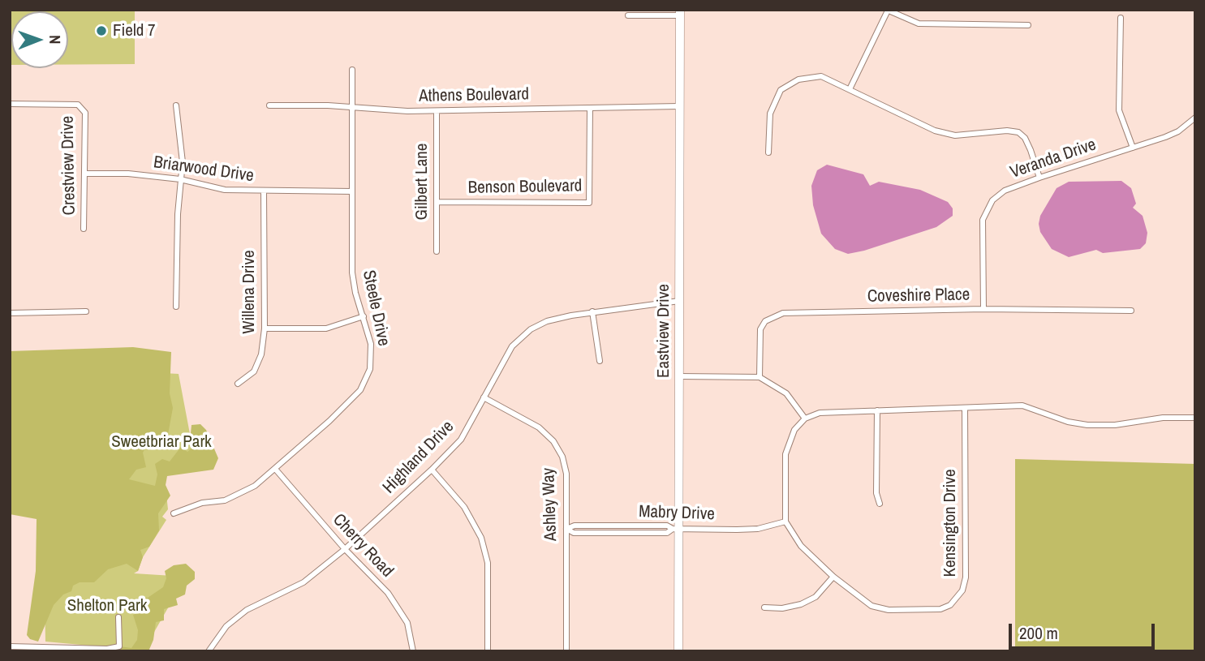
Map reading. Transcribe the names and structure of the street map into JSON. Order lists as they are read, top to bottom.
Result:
{
  "streets": {
    "street": [
      "Athens Boulevard",
      "Veranda Drive",
      "Crestview Drive",
      "Briarwood Drive",
      "Gilbert Lane",
      "Benson Boulevard",
      "Willena Drive",
      "Coveshire Place",
      "Steele Drive",
      "Eastview Drive",
      "Highland Drive",
      "Ashley Way",
      "Mabry Drive",
      "Kensington Drive",
      "Cherry Road"
    ]
  },
  "crossings": [
    ["Athens Boulevard", "Gilbert Lane"],
    ["Athens Boulevard", "Benson Boulevard"],
    ["Athens Boulevard", "Steele Drive"],
    ["Athens Boulevard", "Eastview Drive"],
    ["Veranda Drive", "Coveshire Place"],
    ["Crestview Drive", "Briarwood Drive"],
    ["Briarwood Drive", "Willena Drive"],
    ["Briarwood Drive", "Steele Drive"],
    ["Gilbert Lane", "Benson Boulevard"],
    ["Steele Drive", "Cherry Road"],
    ["Eastview Drive", "Highland Drive"],
    ["Eastview Drive", "Mabry Drive"],
    ["Highland Drive", "Ashley Way"],
    ["Highland Drive", "Cherry Road"],
    ["Ashley Way", "Mabry Drive"],
    ["Mabry Drive", "Kensington Drive"]
  ],
  "parks": ["Sweetbriar Park", "Shelton Park"],
  "places": ["Field 7"],
  "scale_bar": "200 m",
  "north": "right"
}
